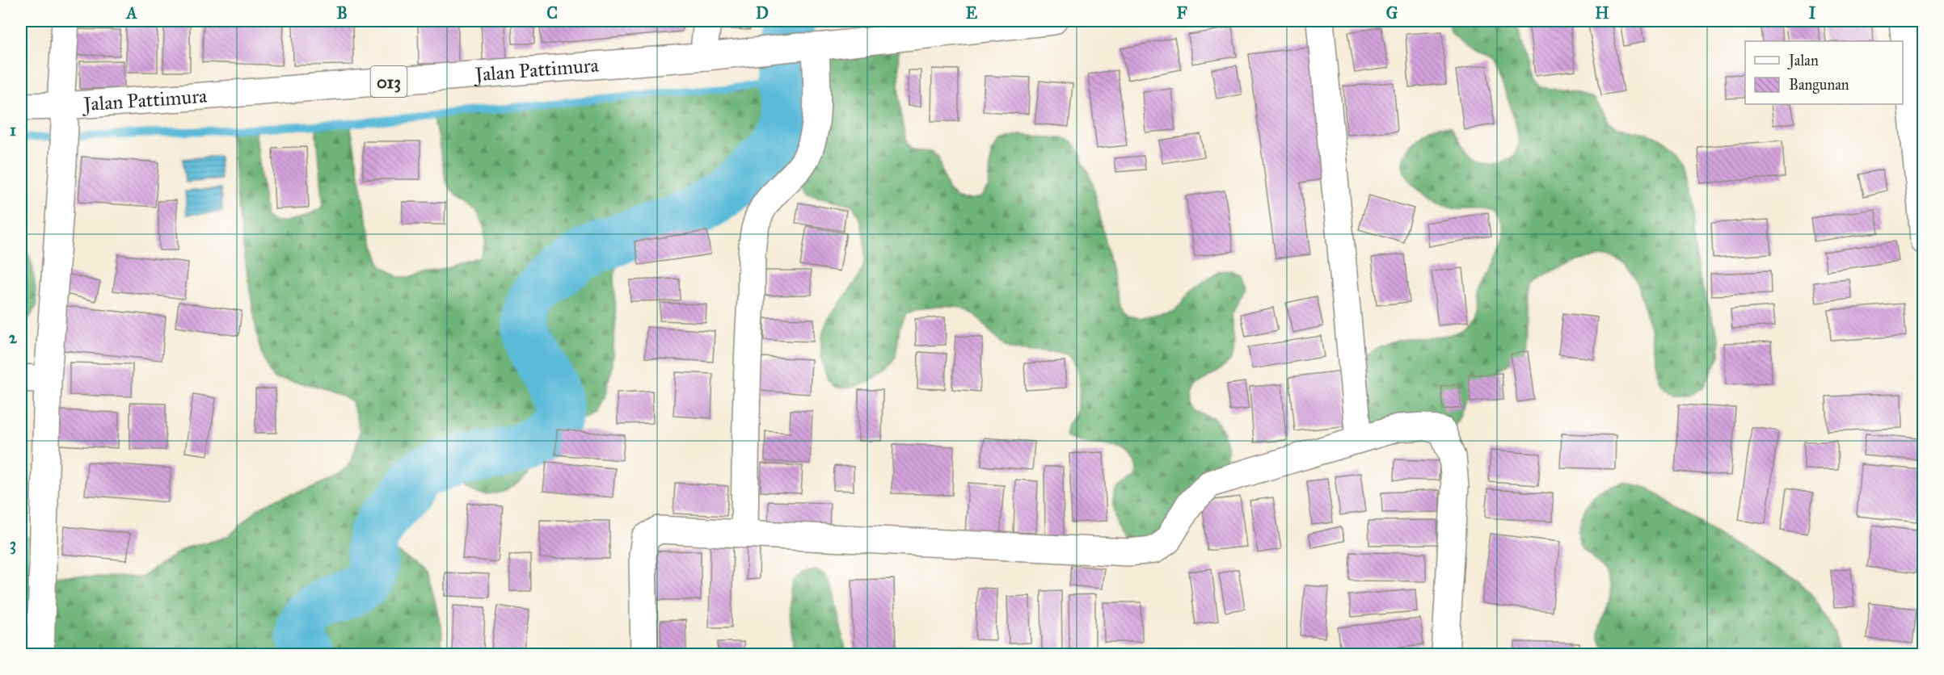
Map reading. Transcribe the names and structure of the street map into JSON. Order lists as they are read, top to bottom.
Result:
{
  "streets": {
    "street": ["Jalan Pattimura", "013"]
  },
  "legend": ["Jalan", "Bangunan"],
  "grid": {
    "columns": [
      "A",
      "B",
      "C",
      "D",
      "E",
      "F",
      "G",
      "H",
      "I"
    ],
    "rows": ["1", "2", "3"]
  }
}
